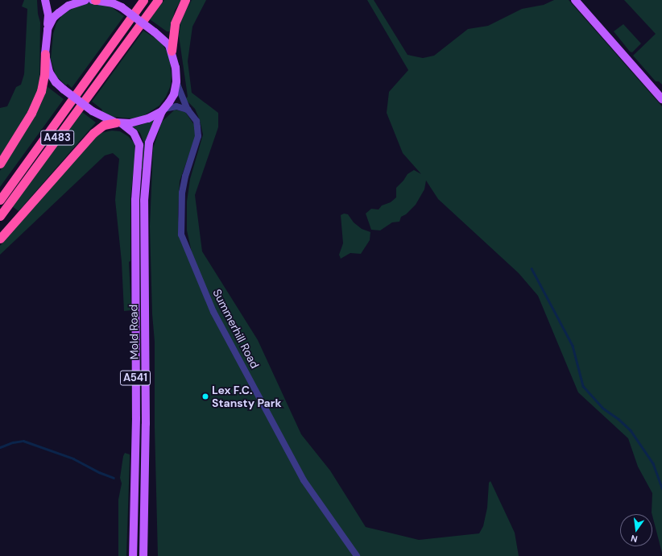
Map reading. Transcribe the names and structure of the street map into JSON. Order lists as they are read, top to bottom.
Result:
{
  "streets": {
    "highway": ["A483"],
    "main road": ["Mold Road", "A541"],
    "street": ["Summerhill Road"]
  },
  "crossings": [
    ["A483", "Mold Road"],
    ["Summerhill Road", "Mold Road"]
  ],
  "places": ["Lex F.C. Stansty Park"],
  "north": "bottom"
}
